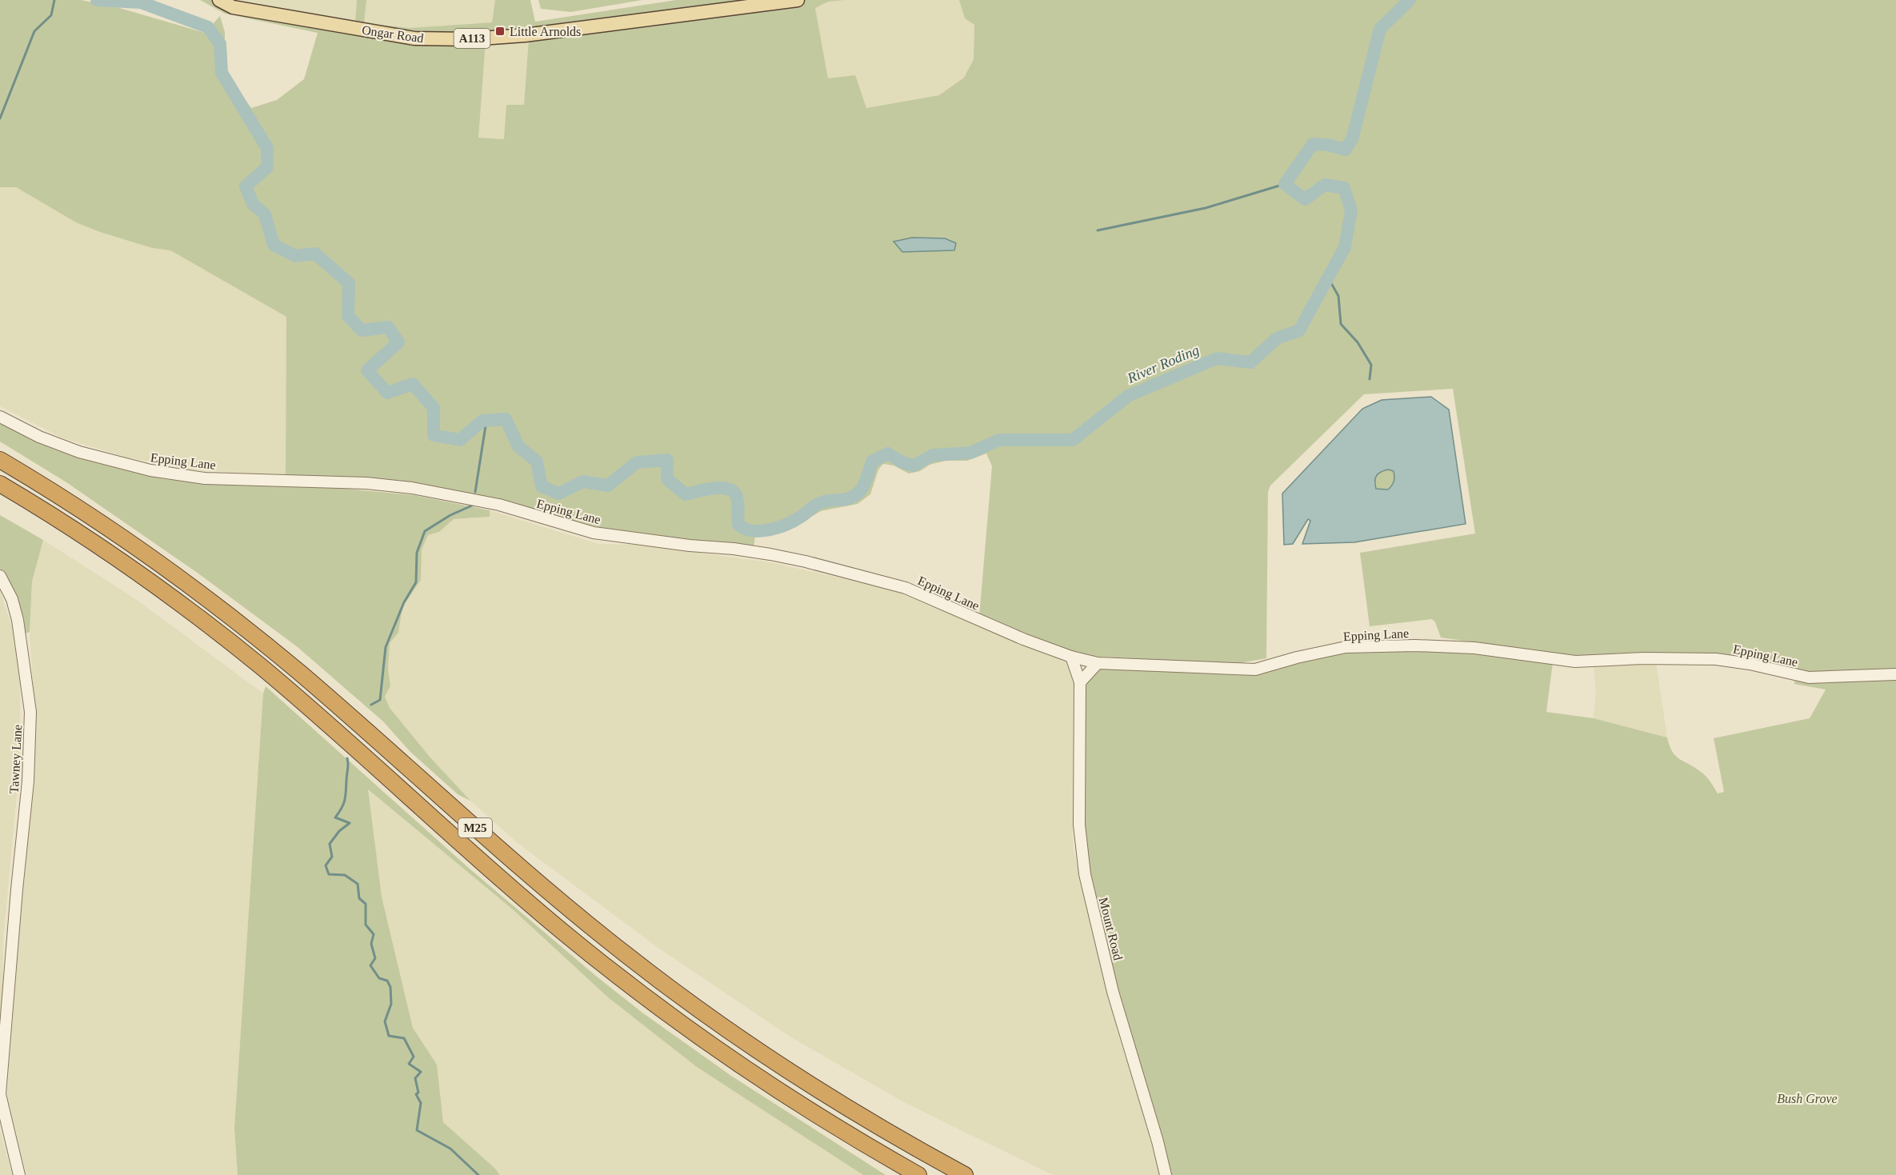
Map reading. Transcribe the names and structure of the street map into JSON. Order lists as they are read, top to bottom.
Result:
{
  "streets": {
    "highway": ["M25"],
    "main road": ["Ongar Road", "A113"],
    "street": ["Epping Lane", "Tawney Lane", "Mount Road"]
  },
  "crossings": [
    ["Epping Lane", "Mount Road"]
  ],
  "water": ["River Roding"],
  "parks": ["Bush Grove"],
  "places": {
    "transit": ["Little Arnolds"]
  }
}
